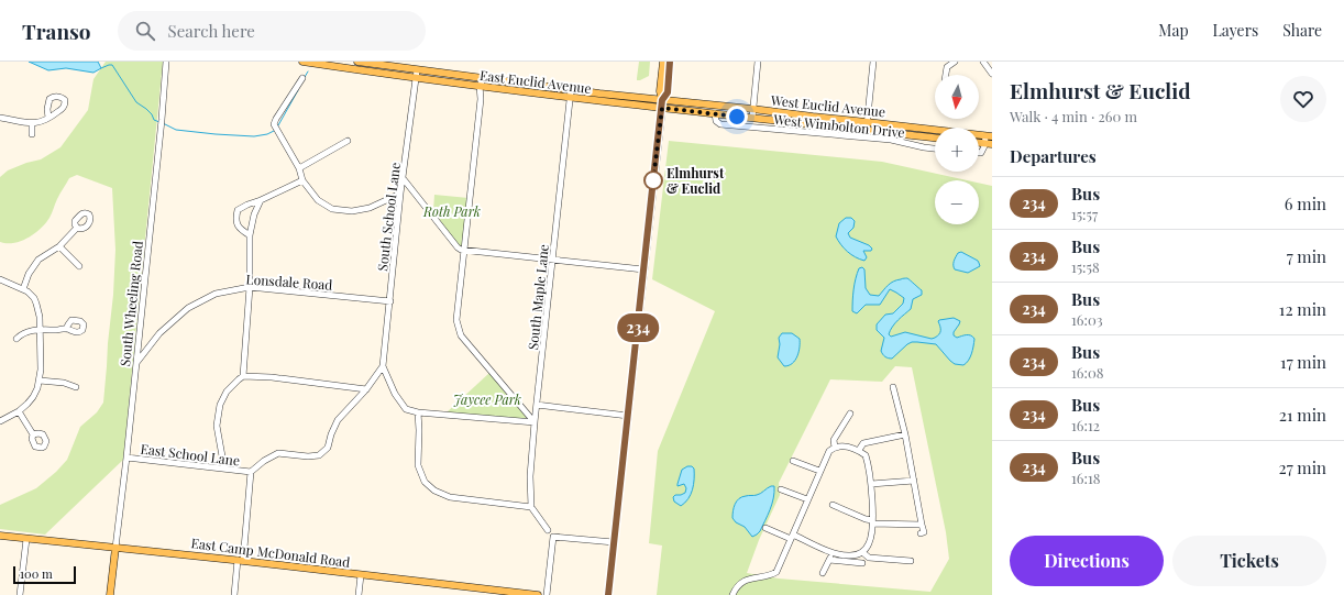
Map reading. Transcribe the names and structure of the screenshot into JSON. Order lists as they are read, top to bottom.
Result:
{
  "streets": {
    "main road": ["East Euclid Avenue", "West Euclid Avenue", "East Camp McDonald Road"],
    "street": [
      "West Wimbolton Drive",
      "South School Lane",
      "Lonsdale Road",
      "South Maple Lane",
      "South Wheeling Road",
      "East School Lane"
    ]
  },
  "crossings": [
    ["East Euclid Avenue", "West Euclid Avenue"],
    ["East Euclid Avenue", "South School Lane"],
    ["East Euclid Avenue", "South Maple Lane"],
    ["West Euclid Avenue", "West Wimbolton Drive"],
    ["South School Lane", "Lonsdale Road"],
    ["South School Lane", "East School Lane"],
    ["Lonsdale Road", "South Wheeling Road"],
    ["South Wheeling Road", "East School Lane"],
    ["South Wheeling Road", "East Camp McDonald Road"]
  ],
  "parks": ["Roth Park", "Jaycee Park"],
  "places": ["Elmhurst & Euclid"],
  "lines": ["bus line 234"],
  "scale_bar": "100 m",
  "north": "bottom",
  "page": {
    "header": "Transo",
    "search": "Search here",
    "nav": ["Map", "Layers", "Share"],
    "on_map": "234",
    "heading": [
      ["Elmhurst & Euclid", "Walk · 4 min · 260 m"],
      "Departures"
    ],
    "map_buttons": ["+", "−"],
    "list": [
      {
        "mark": "234",
        "name": "Bus",
        "note": "15:57",
        "value": "6 min"
      },
      {
        "mark": "234",
        "name": "Bus",
        "note": "15:58",
        "value": "7 min"
      },
      {
        "mark": "234",
        "name": "Bus",
        "note": "16:03",
        "value": "12 min"
      },
      {
        "mark": "234",
        "name": "Bus",
        "note": "16:08",
        "value": "17 min"
      },
      {
        "mark": "234",
        "name": "Bus",
        "note": "16:12",
        "value": "21 min"
      },
      {
        "mark": "234",
        "name": "Bus",
        "note": "16:18",
        "value": "27 min"
      }
    ],
    "buttons": ["Directions", "Tickets"],
    "scale": "100 m"
  }
}
